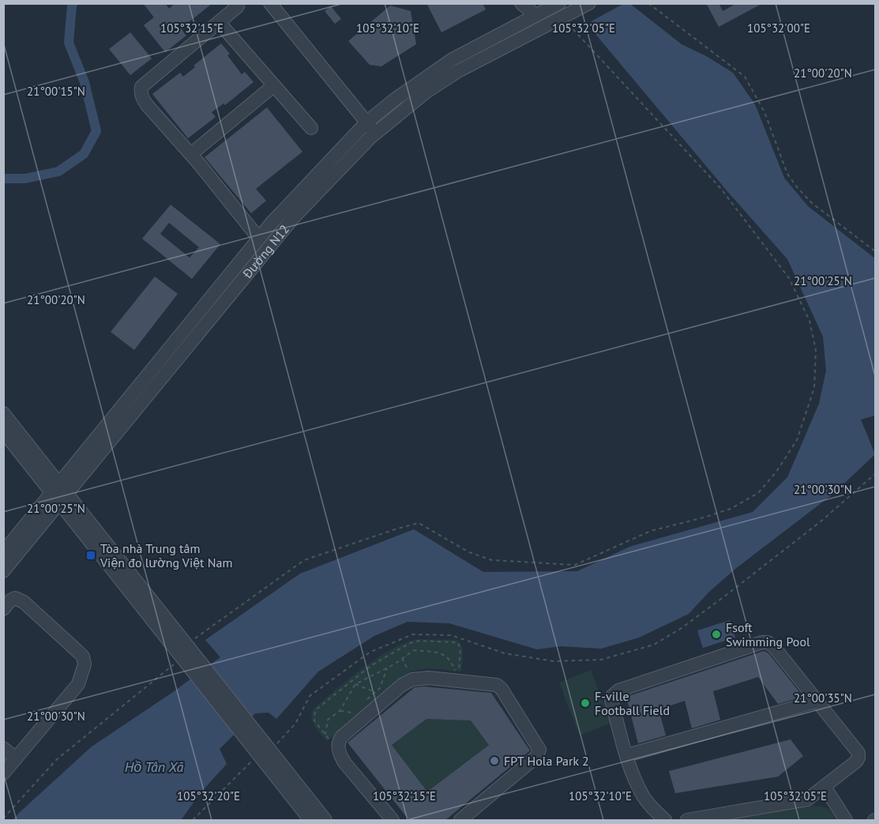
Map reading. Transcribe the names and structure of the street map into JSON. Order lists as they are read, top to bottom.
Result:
{
  "streets": {
    "street": ["Đường N12"]
  },
  "water": ["Hồ Tân Xã"],
  "places": {
    "transit": ["Tòa nhà Trung tâm Viện đo lường Việt Nam"],
    "other": ["Fsoft Swimming Pool", "F-ville Football Field", "FPT Hola Park 2"]
  },
  "coordinates": [
    "105°32'15\"E",
    "105°32'10\"E",
    "105°32'05\"E",
    "105°32'00\"E",
    "21°00'20\"N",
    "21°00'15\"N",
    "21°00'25\"N",
    "21°00'30\"N",
    "21°00'35\"N",
    "105°32'20\"E"
  ]
}
